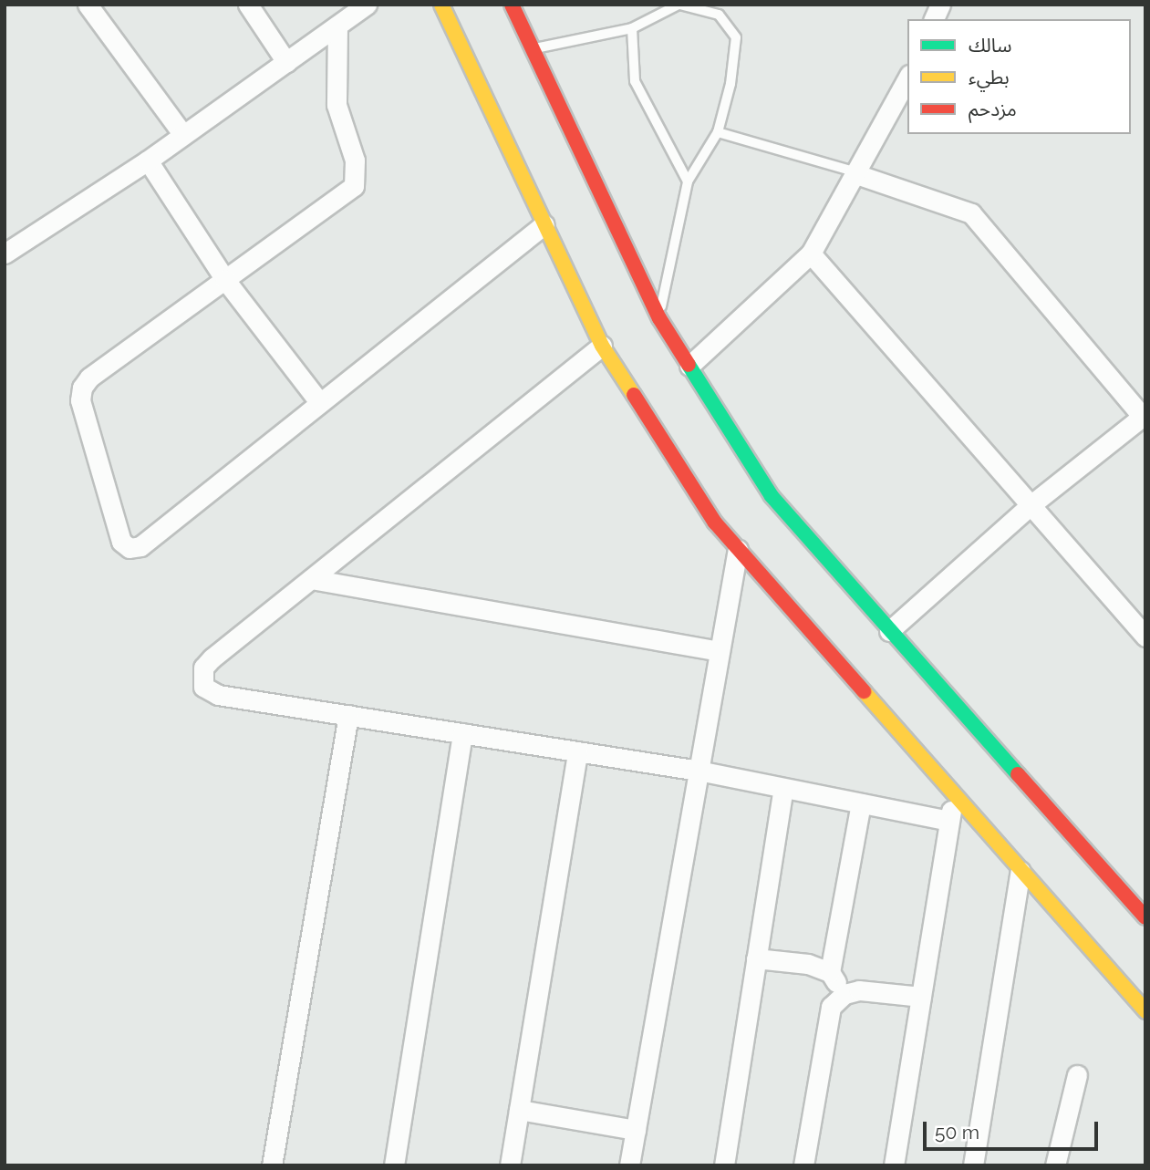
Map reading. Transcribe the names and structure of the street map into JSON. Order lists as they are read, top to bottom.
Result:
{
  "legend": ["سالك", "بطيء", "مزدحم"],
  "scale_bar": "50 m"
}
